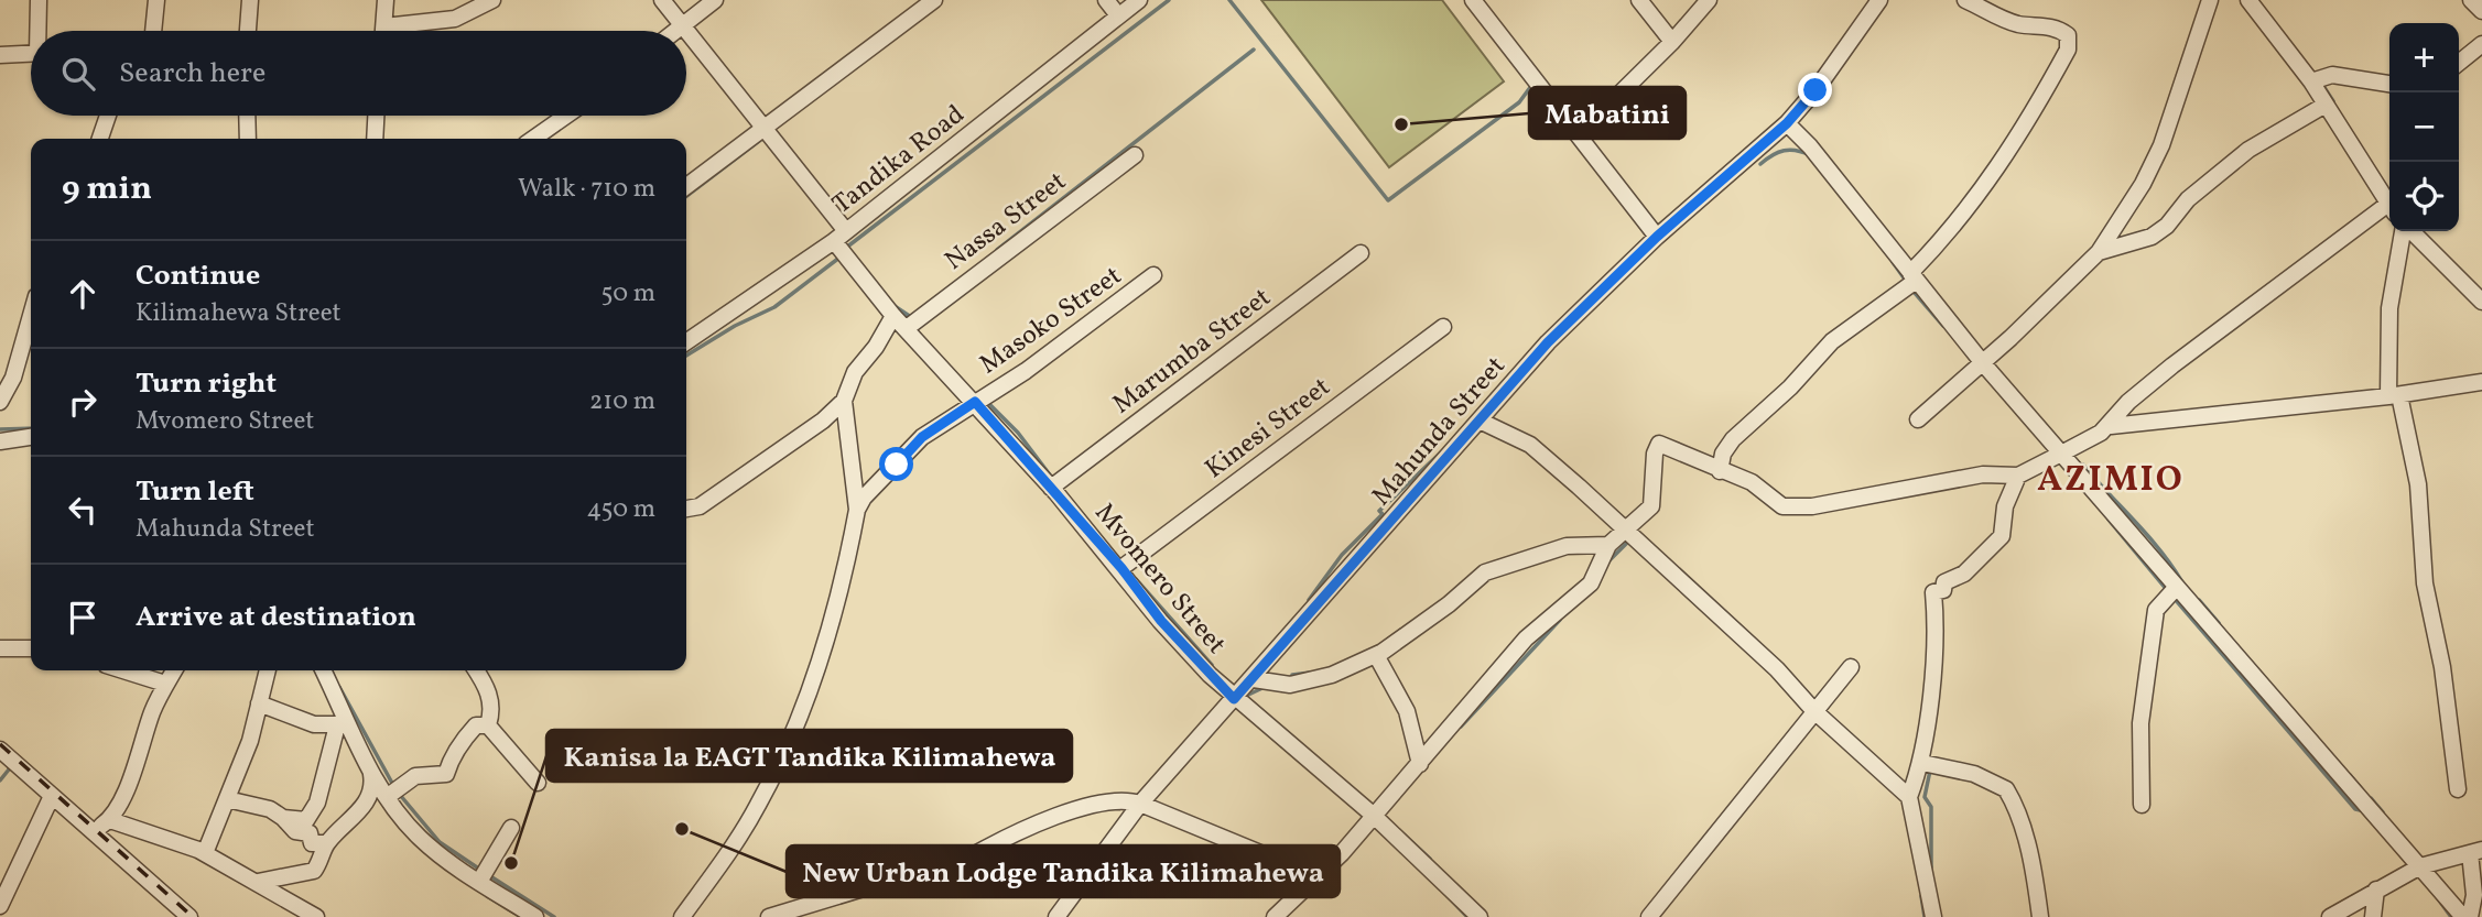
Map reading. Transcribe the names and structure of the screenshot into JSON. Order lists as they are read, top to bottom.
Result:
{
  "streets": {
    "street": [
      "Tandika Road",
      "Nassa Street",
      "Masoko Street",
      "Marumba Street",
      "Kinesi Street",
      "Mahunda Street",
      "Mvomero Street"
    ]
  },
  "crossings": [
    ["Tandika Road", "Mvomero Street"],
    ["Nassa Street", "Mvomero Street"],
    ["Masoko Street", "Mvomero Street"],
    ["Marumba Street", "Mvomero Street"],
    ["Kinesi Street", "Mvomero Street"],
    ["Mahunda Street", "Mvomero Street"]
  ],
  "districts": ["AZIMIO"],
  "places": ["Mabatini", "New Urban Lodge Tandika Kilimahewa", "Kanisa la EAGT Tandika Kilimahewa"],
  "page": {
    "map_buttons": ["+", "−"],
    "search": "Search here",
    "heading": ["9 min", "Walk · 710 m"],
    "list": [
      ["Continue", "Kilimahewa Street", "50 m"],
      ["Turn right", "Mvomero Street", "210 m"],
      ["Turn left", "Mahunda Street", "450 m"],
      "Arrive at destination"
    ]
  }
}
